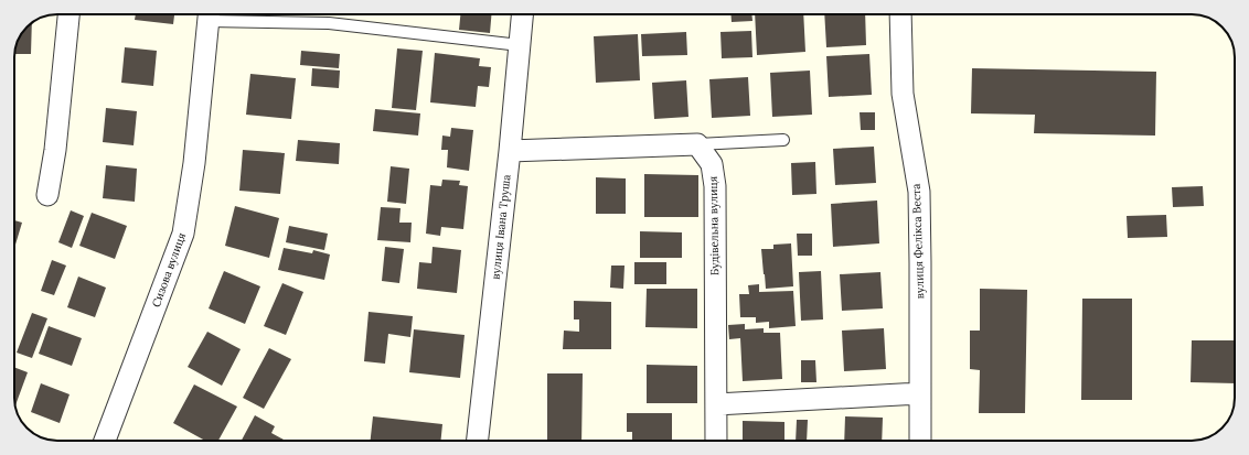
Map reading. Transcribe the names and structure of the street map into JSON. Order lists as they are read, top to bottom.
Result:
{
  "streets": {
    "street": [
      "Будівельна вулиця",
      "вулиця Івана Труша",
      "вулиця Фелікса Веста",
      "Сизова вулиця"
    ]
  }
}
